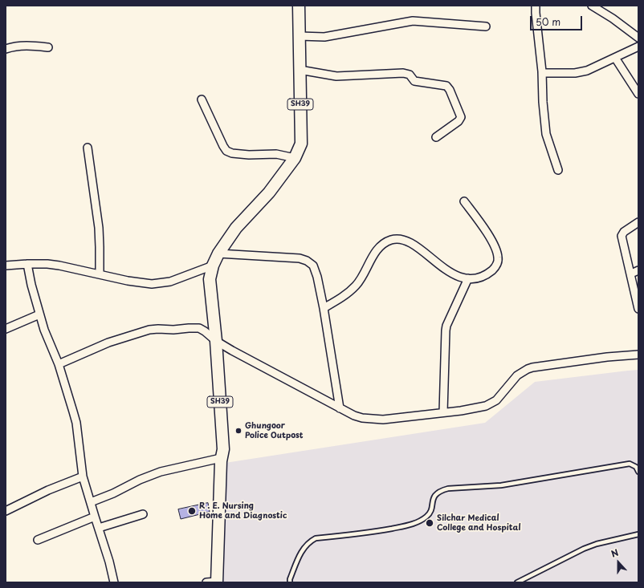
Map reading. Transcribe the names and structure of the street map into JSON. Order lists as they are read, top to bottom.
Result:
{
  "streets": {
    "main road": ["SH39"]
  },
  "places": ["Ghungoor Police Outpost", "R . E. Nursing Home and Diagnostic", "Silchar Medical College and Hospital"],
  "scale_bar": "50 m",
  "north": "top"
}
